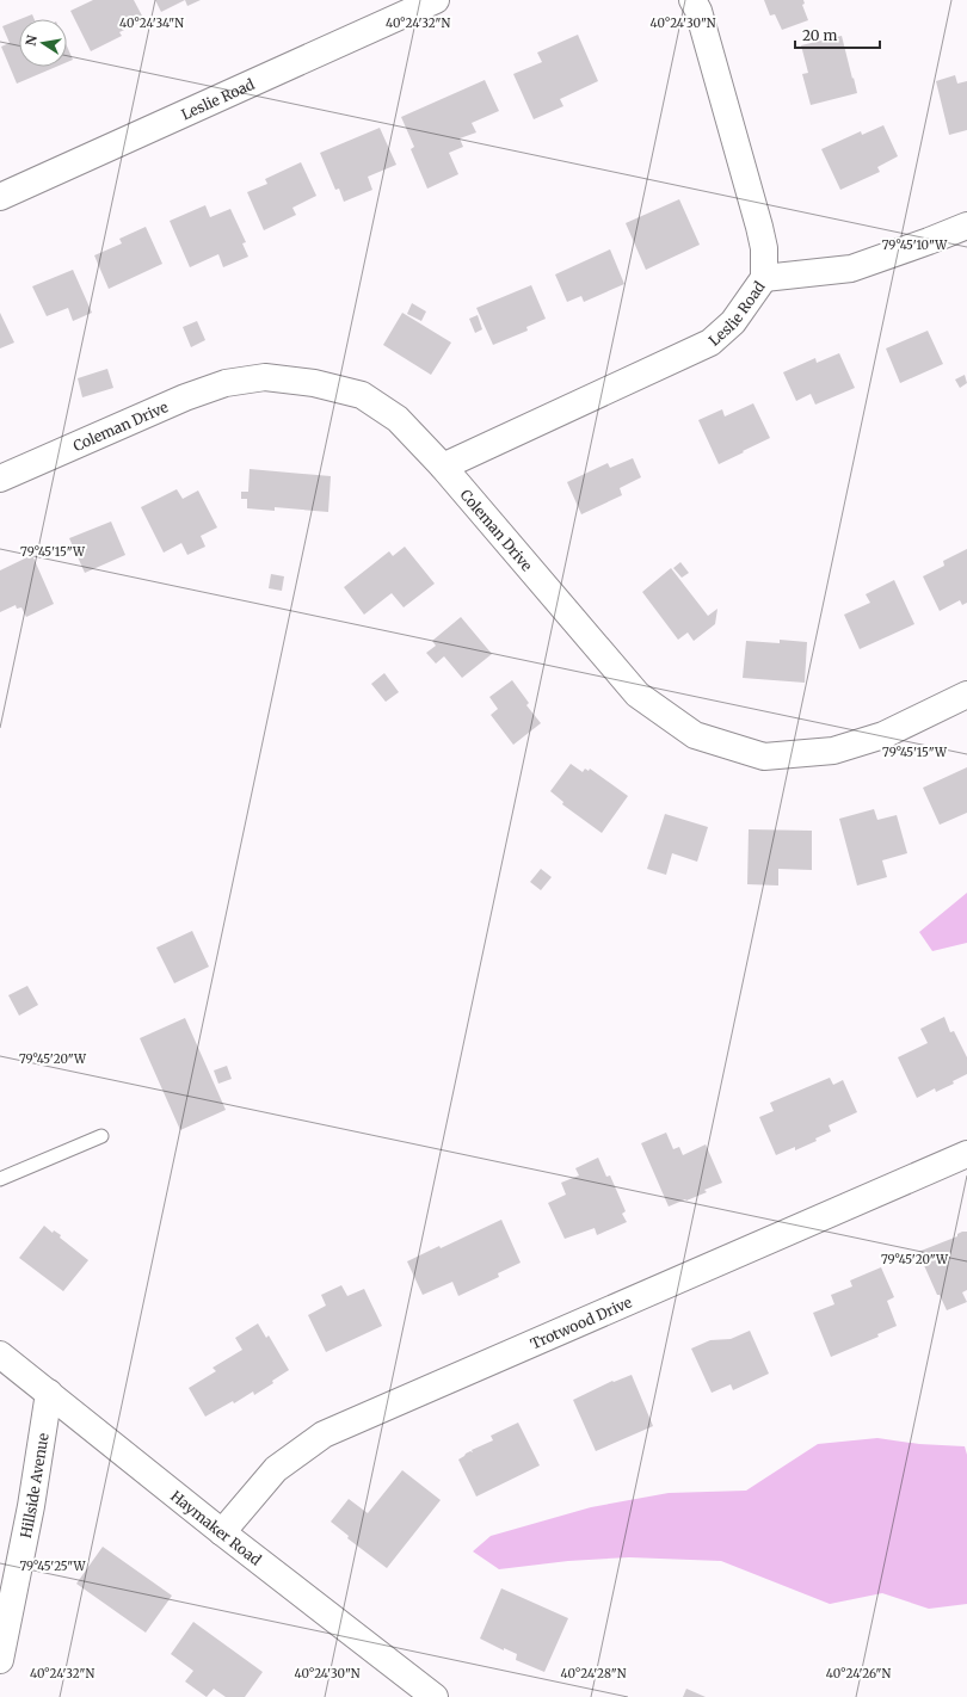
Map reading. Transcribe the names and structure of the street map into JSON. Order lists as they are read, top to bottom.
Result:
{
  "streets": {
    "street": [
      "Leslie Road",
      "Coleman Drive",
      "Trotwood Drive",
      "Hillside Avenue",
      "Haymaker Road"
    ]
  },
  "crossings": [
    ["Leslie Road", "Coleman Drive"],
    ["Trotwood Drive", "Haymaker Road"],
    ["Hillside Avenue", "Haymaker Road"]
  ],
  "scale_bar": "20 m",
  "north": "left",
  "coordinates": [
    "40°24'34\"N",
    "40°24'32\"N",
    "40°24'30\"N",
    "79°45'10\"W",
    "79°45'15\"W",
    "79°45'20\"W",
    "79°45'25\"W",
    "40°24'28\"N",
    "40°24'26\"N"
  ]
}
